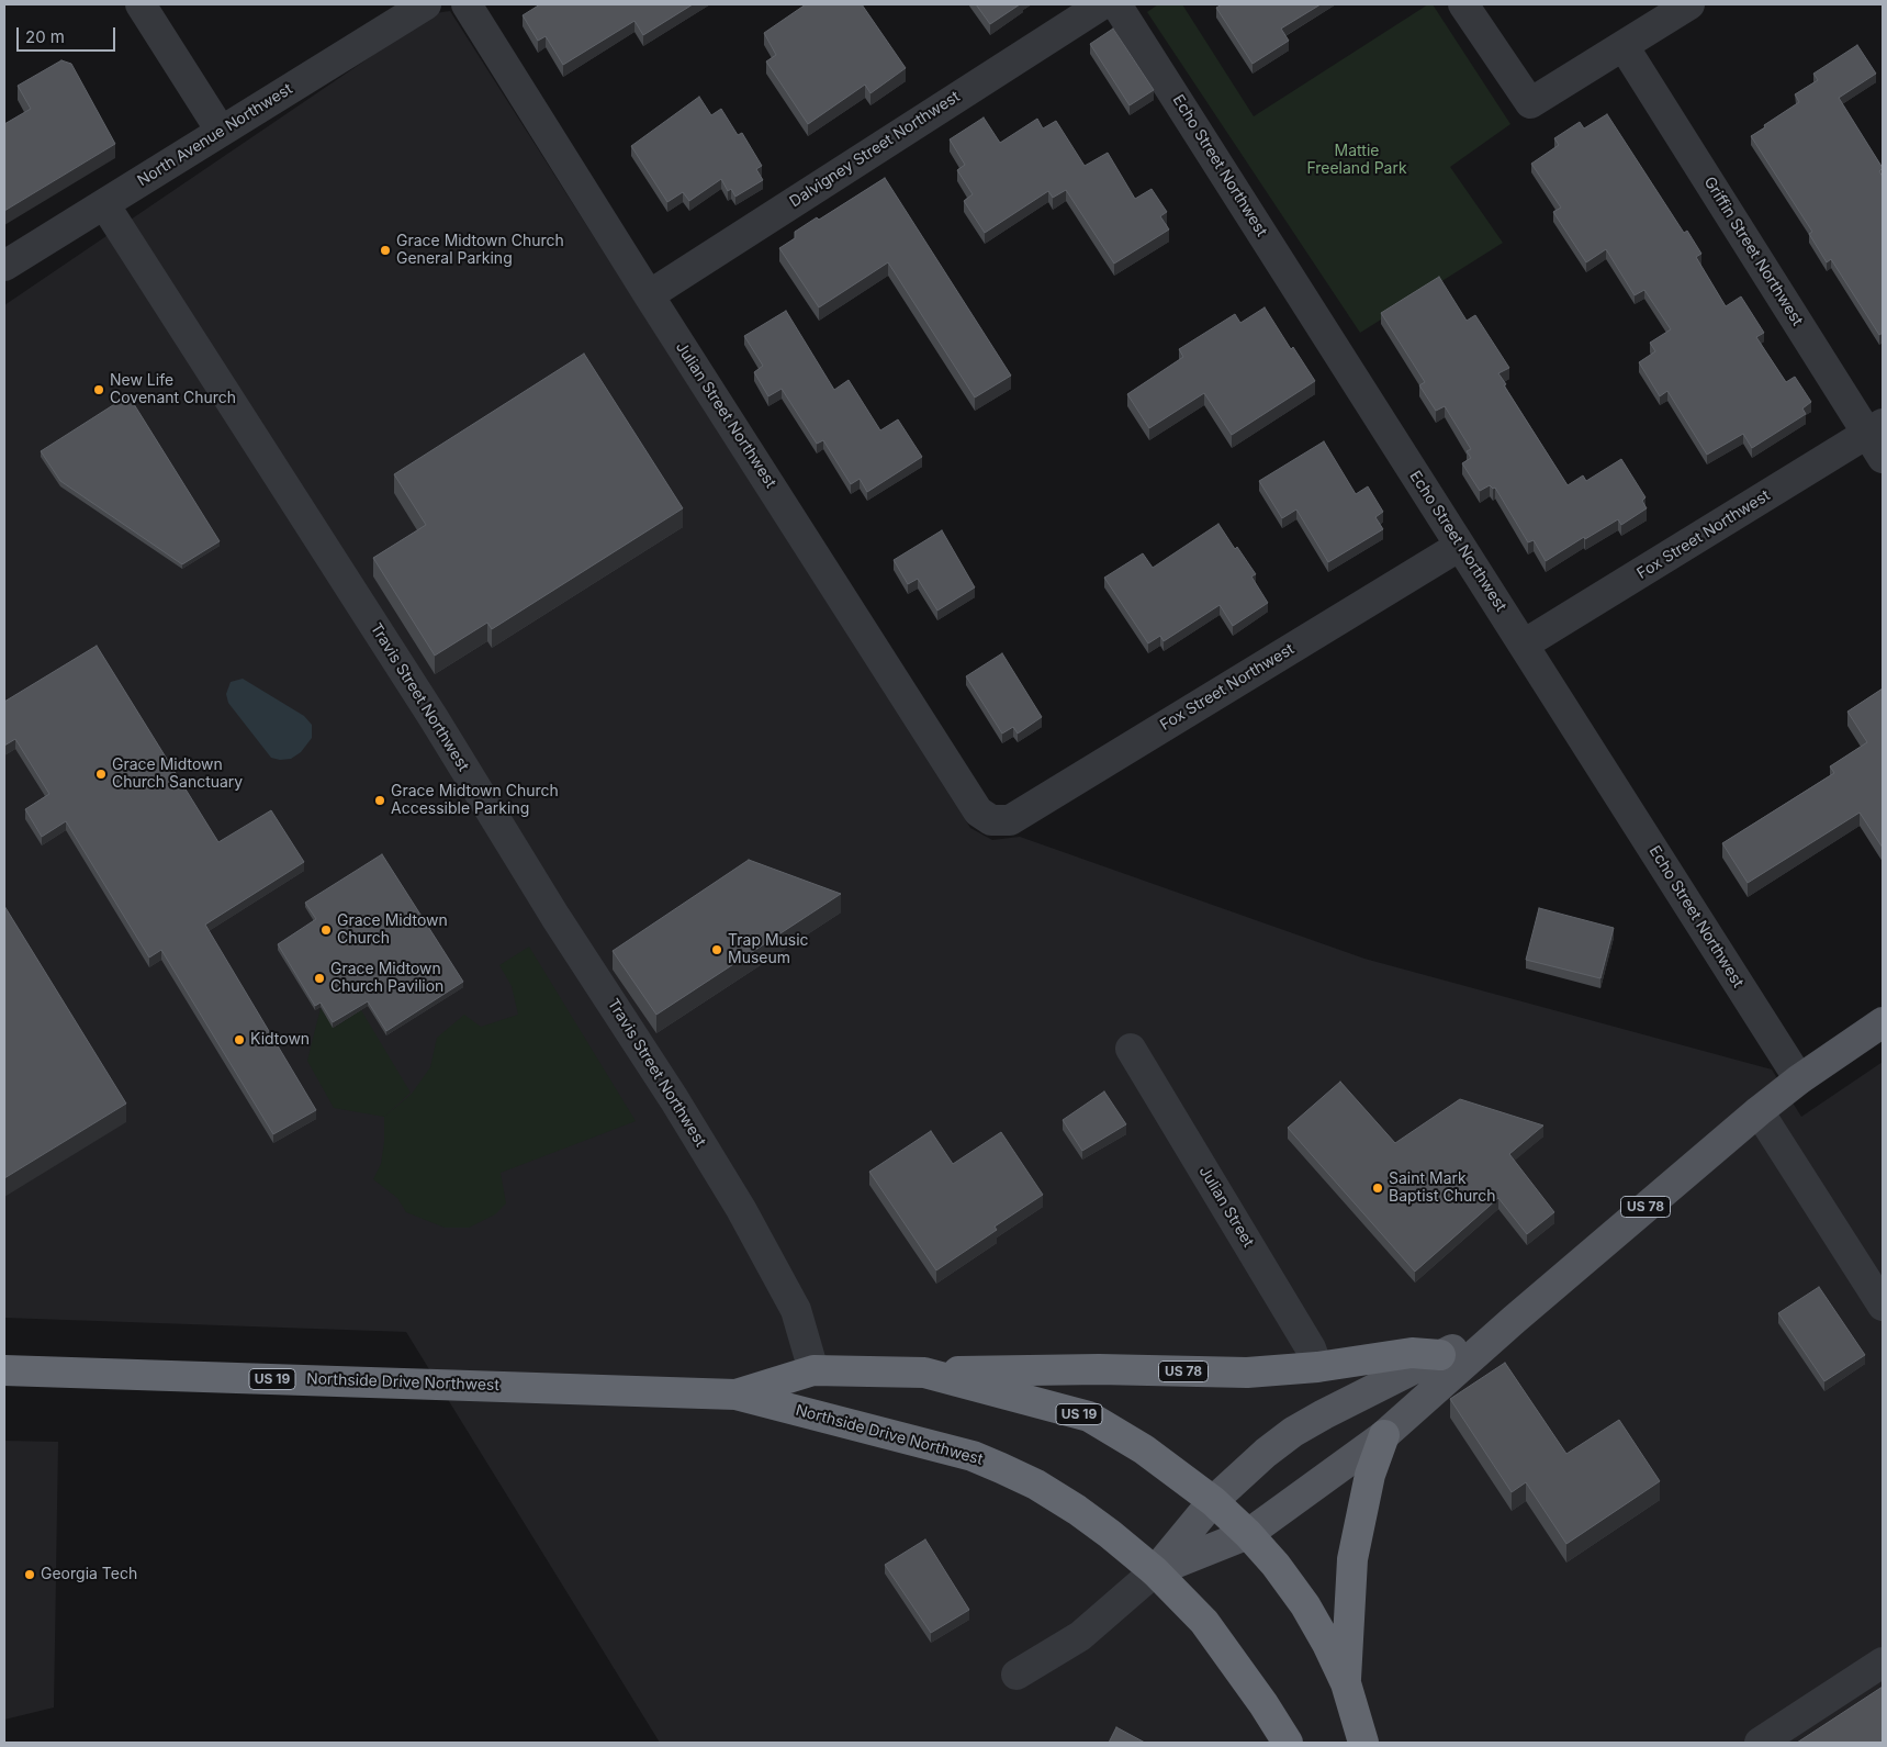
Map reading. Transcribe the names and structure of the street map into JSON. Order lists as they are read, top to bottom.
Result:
{
  "streets": {
    "highway": ["US 78", "US 19", "Northside Drive Northwest"],
    "street": [
      "North Avenue Northwest",
      "Dalvigney Street Northwest",
      "Echo Street Northwest",
      "Griffin Street Northwest",
      "Julian Street Northwest",
      "Fox Street Northwest",
      "Travis Street Northwest",
      "Julian Street"
    ]
  },
  "crossings": [
    ["North Avenue Northwest", "Travis Street Northwest"],
    ["Dalvigney Street Northwest", "Julian Street Northwest"],
    ["Echo Street Northwest", "Fox Street Northwest"],
    ["Echo Street Northwest", "US 78"],
    ["Griffin Street Northwest", "Fox Street Northwest"],
    ["Julian Street Northwest", "Fox Street Northwest"],
    ["Travis Street Northwest", "Northside Drive Northwest"],
    ["Julian Street", "US 78"],
    ["US 78", "Northside Drive Northwest"]
  ],
  "parks": ["Mattie Freeland Park"],
  "places": [
    "Grace Midtown Church General Parking",
    "New Life Covenant Church",
    "Grace Midtown Church Sanctuary",
    "Grace Midtown Church Accessible Parking",
    "Grace Midtown Church",
    "Trap Music Museum",
    "Grace Midtown Church Pavilion",
    "Kidtown",
    "Saint Mark Baptist Church",
    "Georgia Tech"
  ],
  "scale_bar": "20 m"
}
